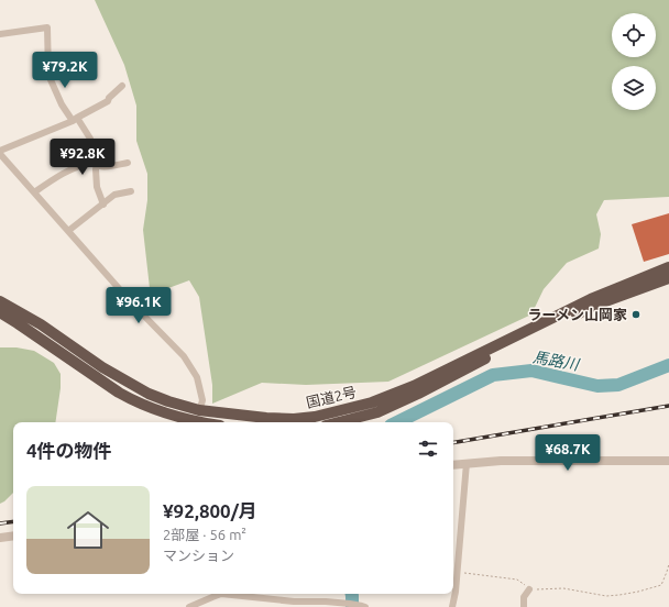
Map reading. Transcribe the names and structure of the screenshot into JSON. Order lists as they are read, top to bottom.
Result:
{
  "streets": {
    "highway": ["国道2号"]
  },
  "water": ["馬路川"],
  "places": ["ラーメン山岡家"],
  "page": {
    "price": [
      "¥79.2K",
      "¥92.8K",
      "¥96.1K",
      "¥68.7K"
    ],
    "heading": "4件の物件",
    "list": [
      {
        "name": "¥92,800/月",
        "note": "2部屋 · 56 m² · マンション"
      }
    ]
  }
}
